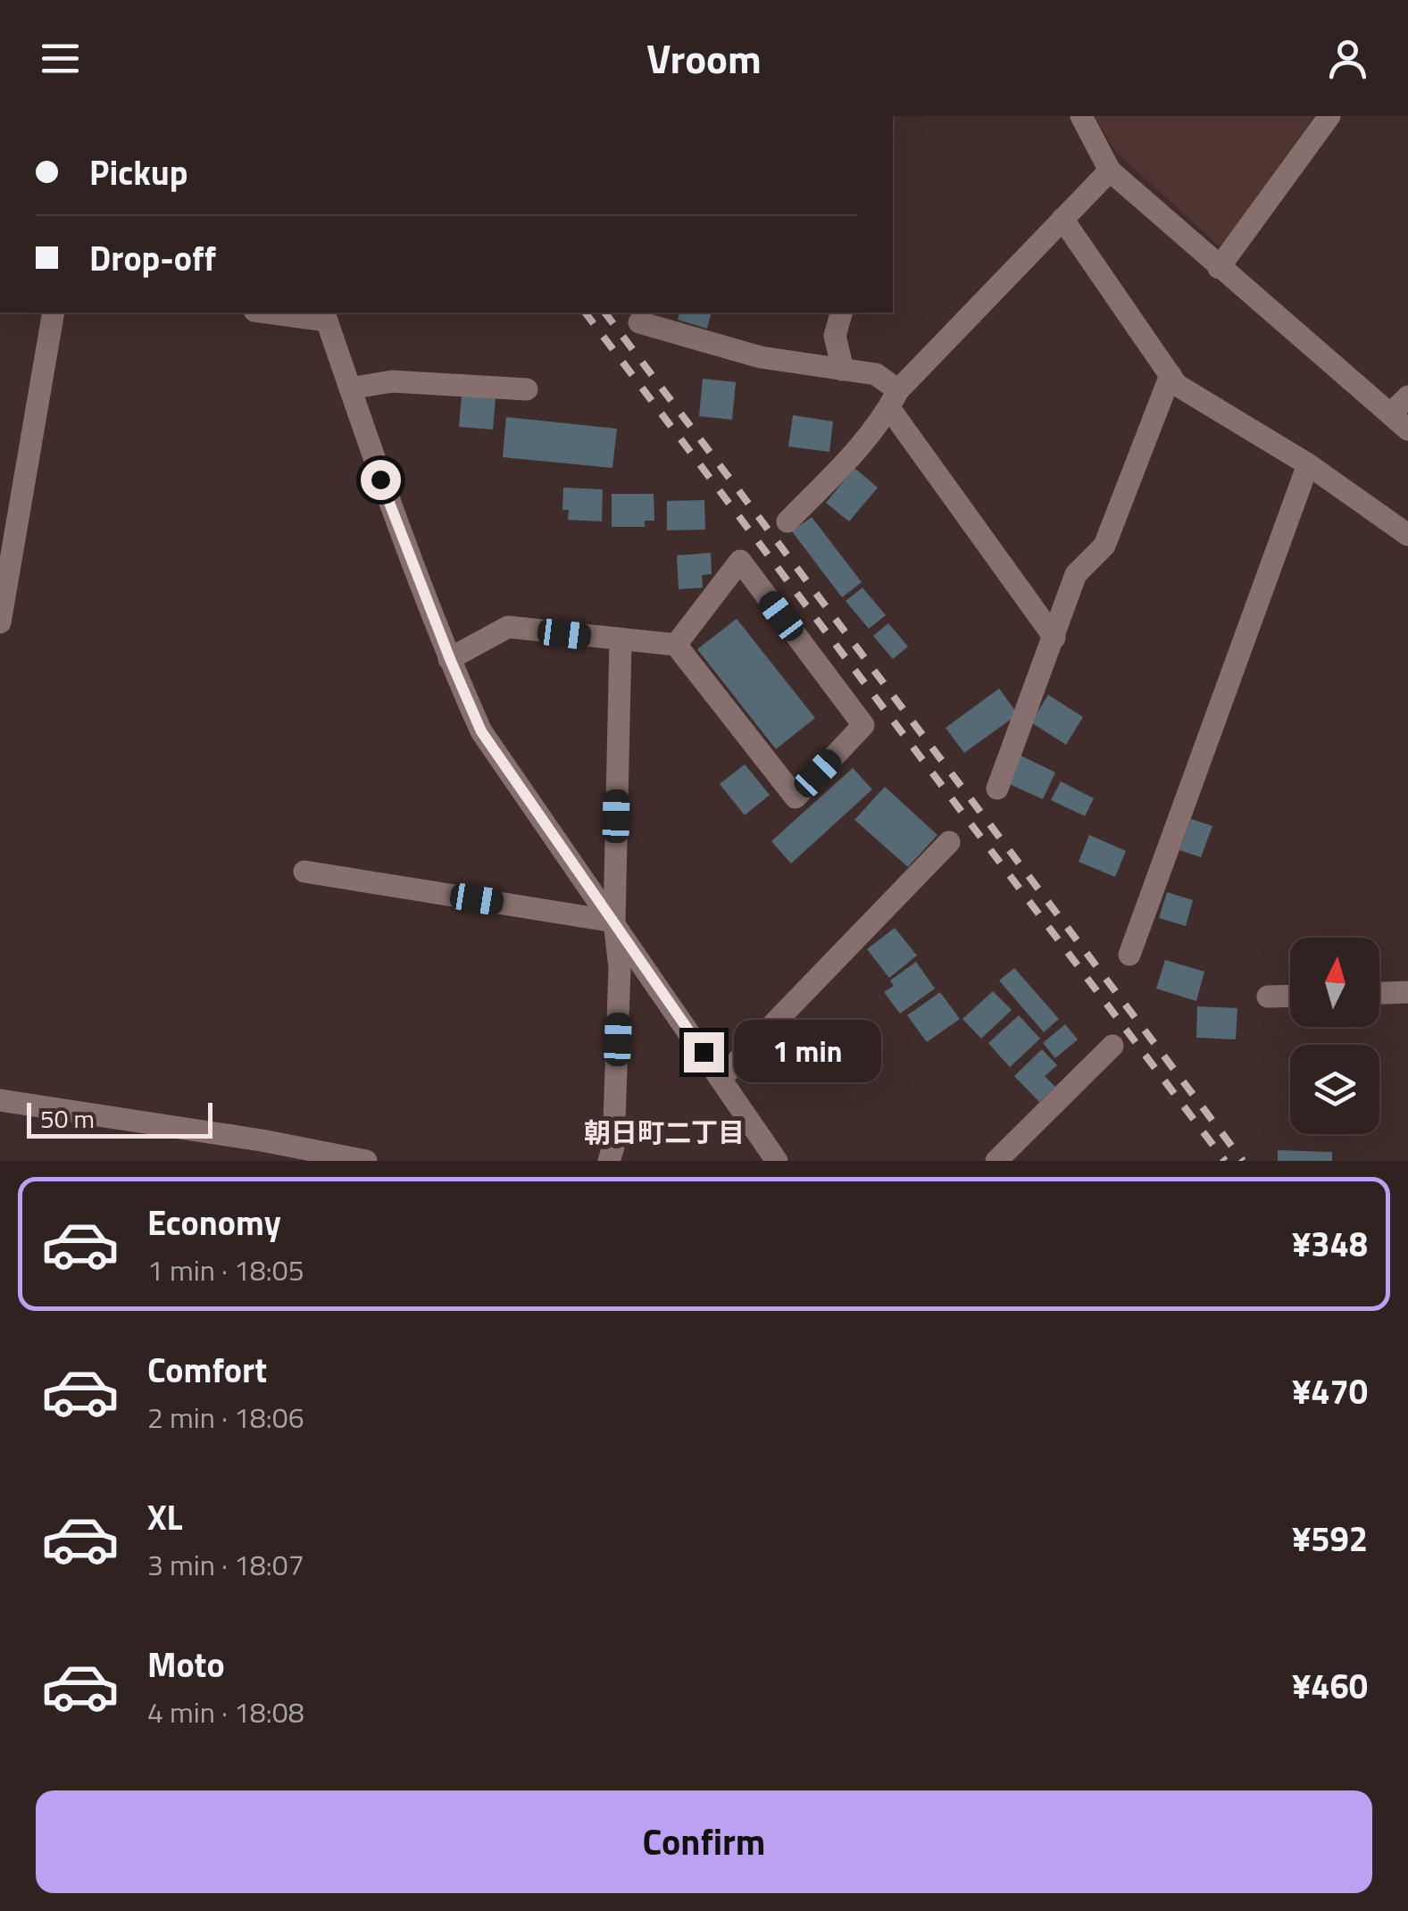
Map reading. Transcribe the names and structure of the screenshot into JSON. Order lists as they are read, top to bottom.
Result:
{
  "districts": ["朝日町二丁目"],
  "scale_bar": "50 m",
  "north": "top",
  "page": {
    "header": "Vroom",
    "banner": ["Pickup", "Drop-off"],
    "bubble": "1 min",
    "scale": "50 m",
    "list": [
      {
        "name": "Economy",
        "note": "1 min · 18:05",
        "value": "¥348"
      },
      {
        "name": "Comfort",
        "note": "2 min · 18:06",
        "value": "¥470"
      },
      {
        "name": "XL",
        "note": "3 min · 18:07",
        "value": "¥592"
      },
      {
        "name": "Moto",
        "note": "4 min · 18:08",
        "value": "¥460"
      }
    ],
    "buttons": "Confirm"
  }
}
